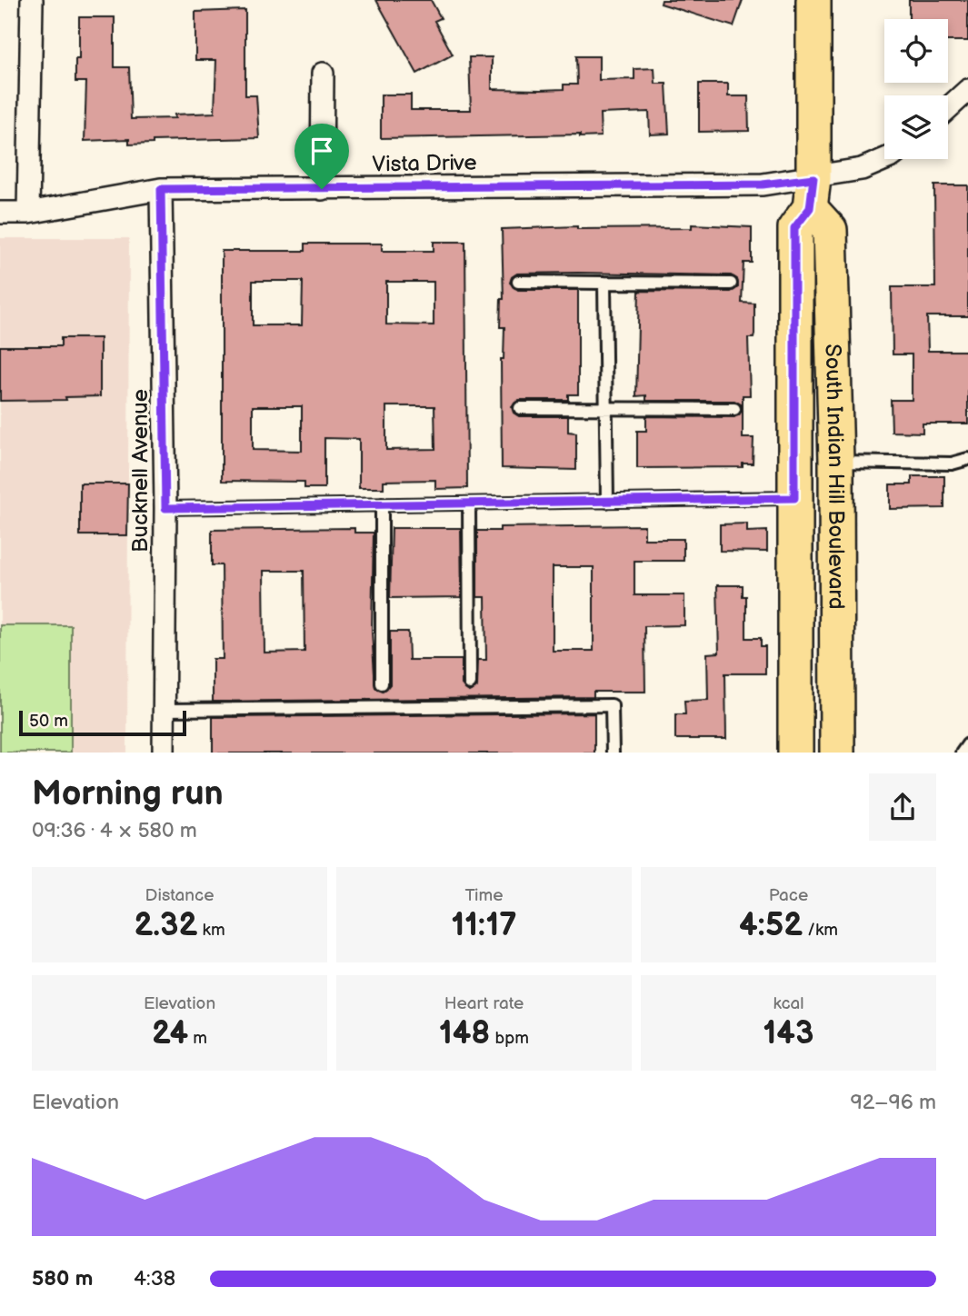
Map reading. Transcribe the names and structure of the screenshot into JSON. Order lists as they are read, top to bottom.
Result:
{
  "streets": {
    "main road": ["South Indian Hill Boulevard"],
    "street": ["Vista Drive", "Bucknell Avenue"]
  },
  "crossings": [
    ["Vista Drive", "Bucknell Avenue"],
    ["Vista Drive", "South Indian Hill Boulevard"]
  ],
  "scale_bar": "50 m",
  "page": {
    "scale": "50 m",
    "heading": ["Morning run", "09:36 · 4 × 580 m"],
    "stats": [
      ["Distance", "2.32 km"],
      ["Time", "11:17"],
      ["Pace", "4:52 /km"],
      ["Elevation", "24 m"],
      ["Heart rate", "148 bpm"],
      ["kcal", "143"]
    ],
    "chart": ["Elevation", "92–96 m"],
    "list": [
      {
        "name": "580 m",
        "note": "4:38"
      }
    ]
  }
}
